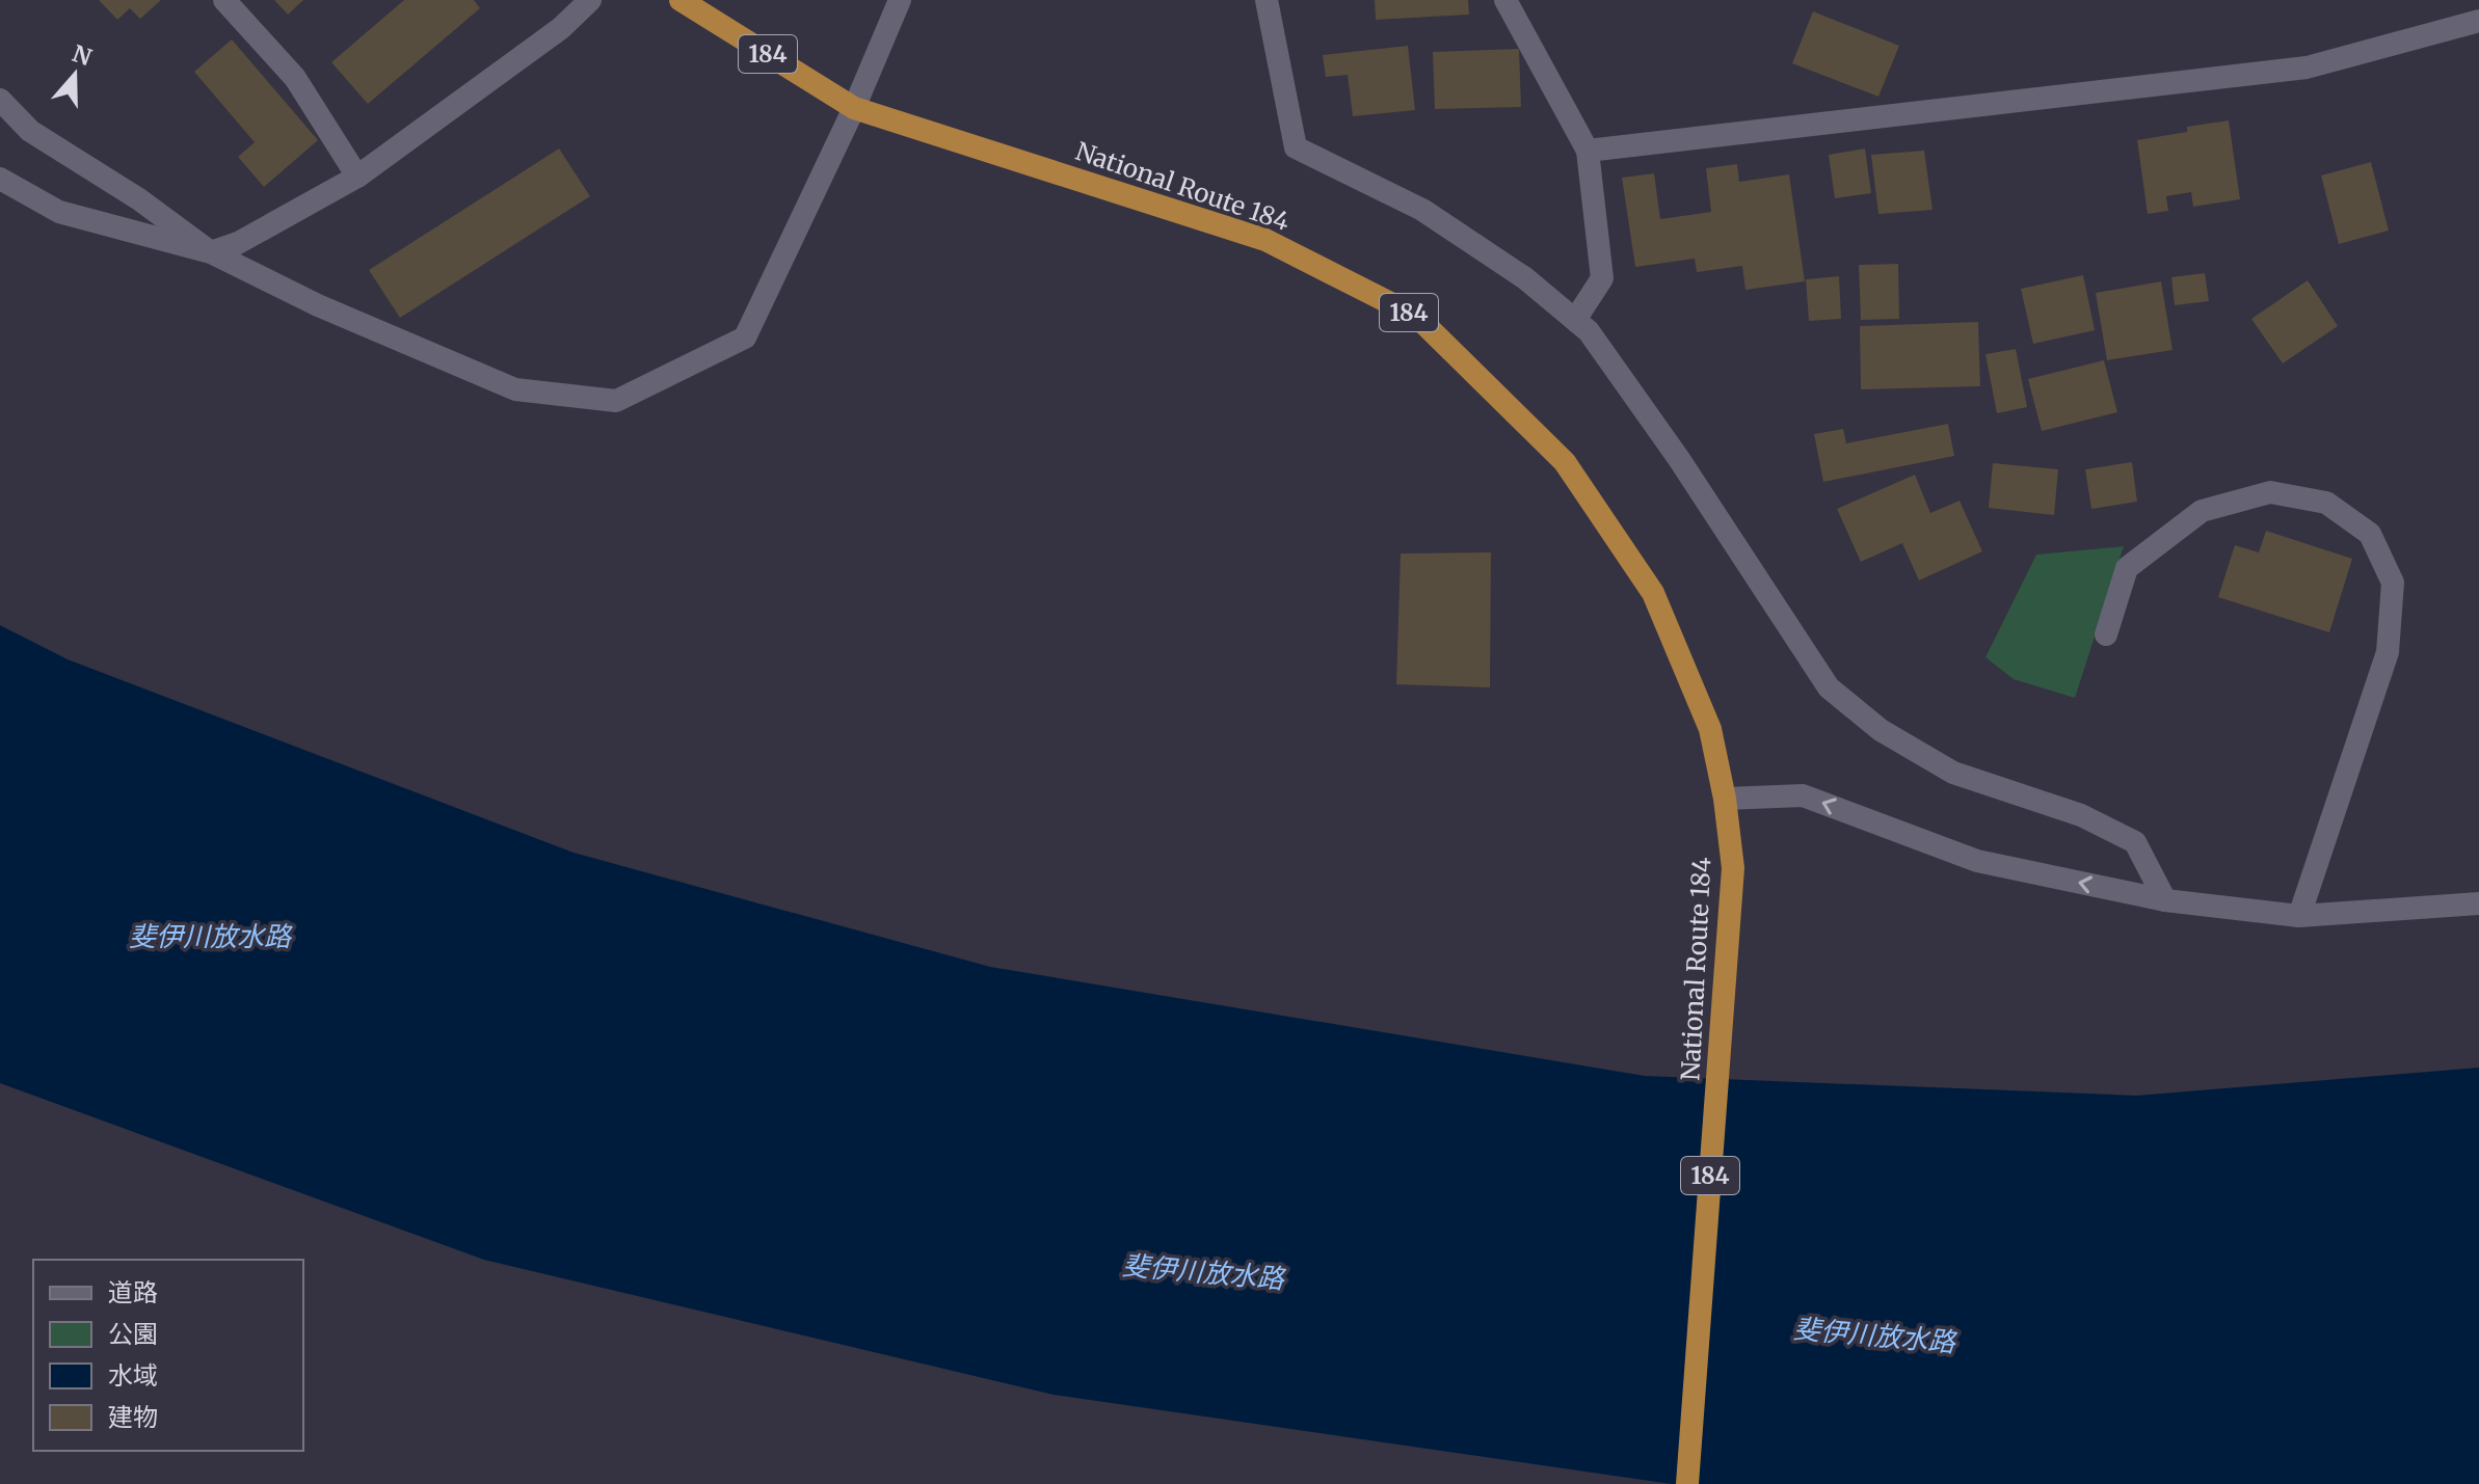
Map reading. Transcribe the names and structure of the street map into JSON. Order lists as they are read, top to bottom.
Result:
{
  "streets": {
    "highway": ["184", "National Route 184"]
  },
  "water": ["斐伊川放水路"],
  "legend": [
    "道路",
    "公園",
    "水域",
    "建物"
  ],
  "north": "top"
}
